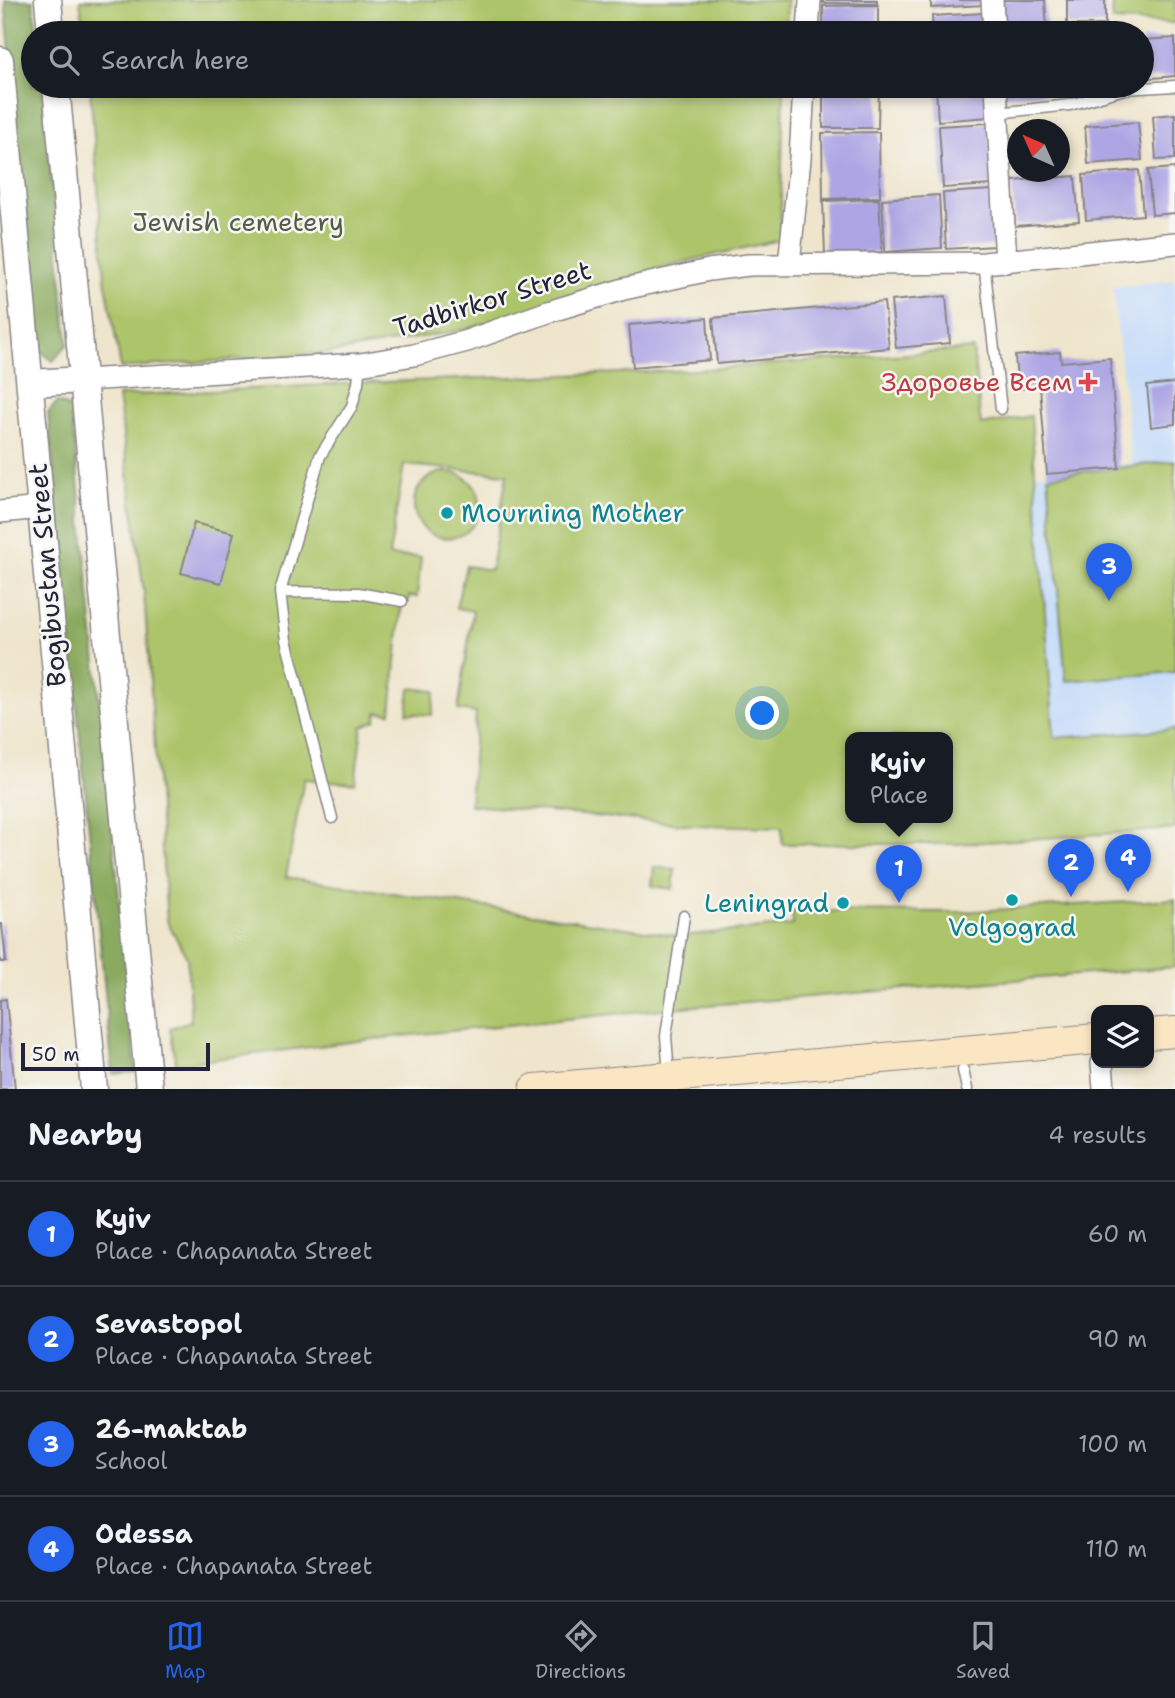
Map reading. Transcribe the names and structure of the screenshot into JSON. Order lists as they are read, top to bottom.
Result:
{
  "streets": {
    "street": ["Tadbirkor Street", "Bogibustan Street"]
  },
  "crossings": [
    ["Tadbirkor Street", "Bogibustan Street"]
  ],
  "parks": ["Jewish cemetery"],
  "places": {
    "health": ["Здоровье Всем"],
    "other": ["Mourning Mother", "Volgograd", "Leningrad"]
  },
  "scale_bar": "50 m",
  "north": "top left",
  "page": {
    "search": "Search here",
    "pins": [
      "3",
      "4",
      "2",
      "1"
    ],
    "popup": ["Kyiv", "Place"],
    "scale": "50 m",
    "heading": ["Nearby", "4 results"],
    "list": [
      {
        "mark": "1",
        "name": "Kyiv",
        "note": "Place · Chapanata Street",
        "value": "60 m"
      },
      {
        "mark": "2",
        "name": "Sevastopol",
        "note": "Place · Chapanata Street",
        "value": "90 m"
      },
      {
        "mark": "3",
        "name": "26-maktab",
        "note": "School",
        "value": "100 m"
      },
      {
        "mark": "4",
        "name": "Odessa",
        "note": "Place · Chapanata Street",
        "value": "110 m"
      }
    ],
    "nav": ["Map", "Directions", "Saved"]
  }
}
